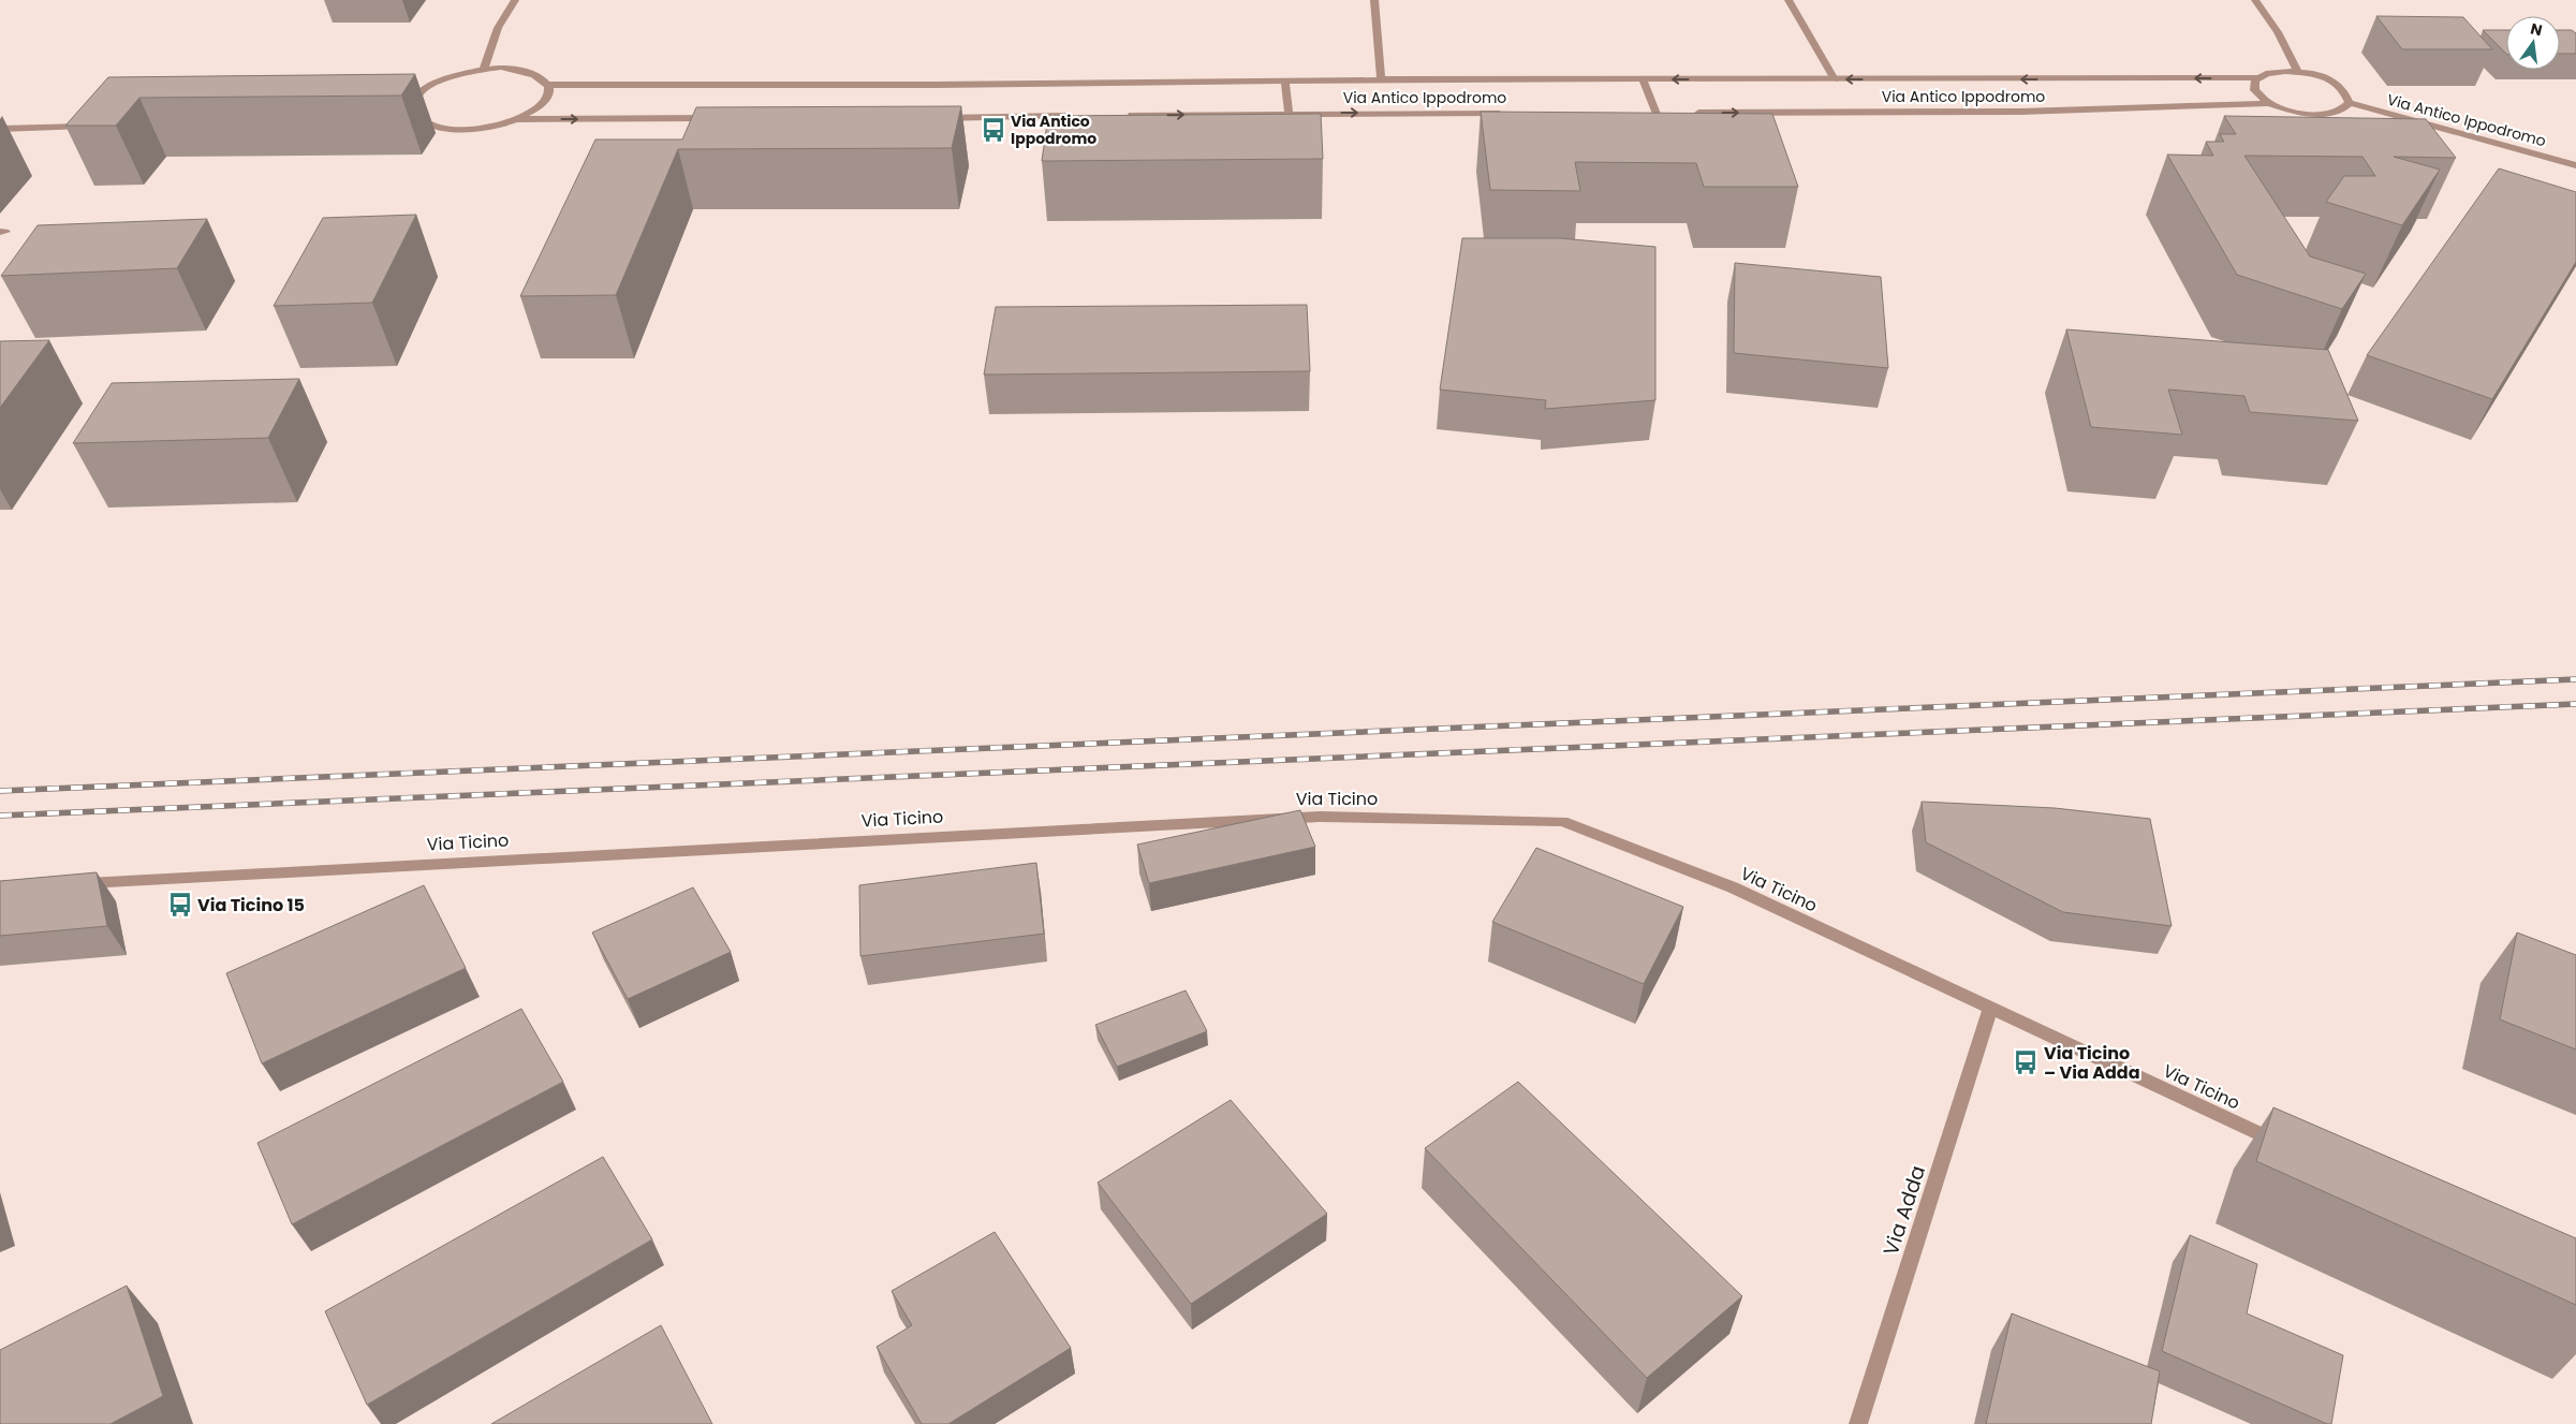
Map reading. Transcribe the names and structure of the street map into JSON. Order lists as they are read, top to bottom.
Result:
{
  "streets": {
    "street": ["Via Antico Ippodromo", "Via Ticino", "Via Adda"]
  },
  "crossings": [
    ["Via Ticino", "Via Adda"]
  ],
  "places": {
    "bus stop": ["Via Antico Ippodromo", "Via Ticino 15", "Via Ticino – Via Adda"]
  },
  "north": "top"
}
